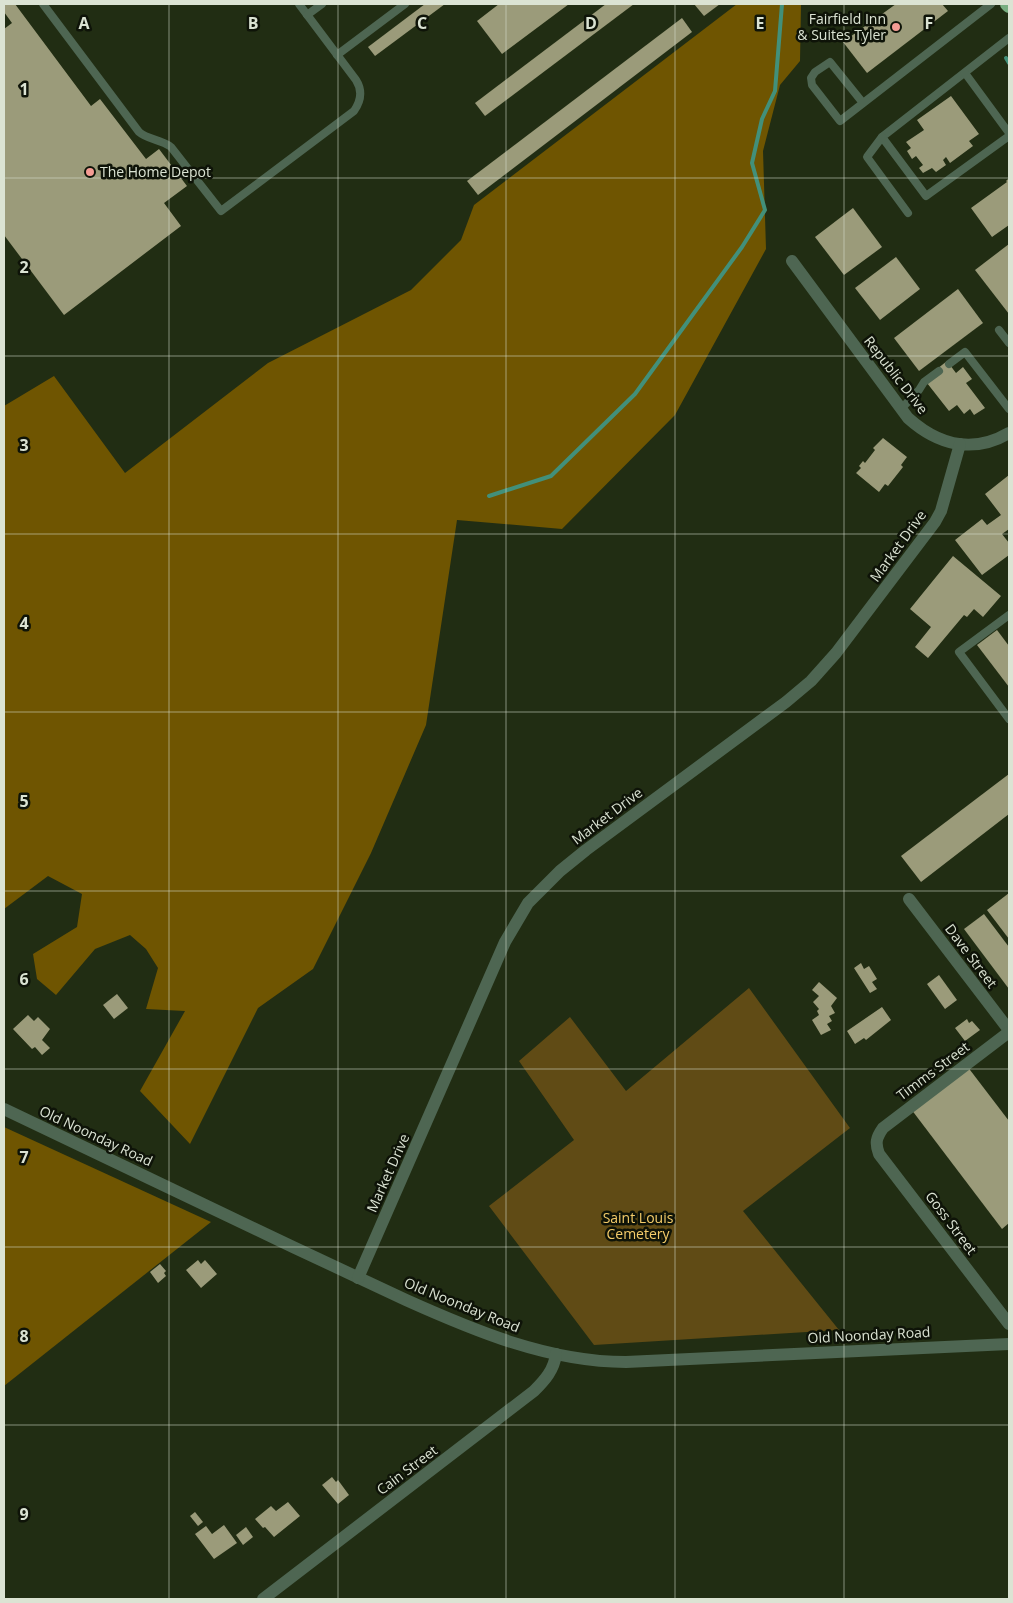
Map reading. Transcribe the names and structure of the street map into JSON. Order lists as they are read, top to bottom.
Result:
{
  "streets": {
    "street": [
      "Republic Drive",
      "Market Drive",
      "Dave Street",
      "Timms Street",
      "Old Noonday Road",
      "Goss Street",
      "Cain Street"
    ]
  },
  "crossings": [
    ["Republic Drive", "Market Drive"],
    ["Market Drive", "Old Noonday Road"],
    ["Dave Street", "Timms Street"],
    ["Timms Street", "Goss Street"],
    ["Old Noonday Road", "Cain Street"]
  ],
  "parks": ["Saint Louis Cemetery"],
  "places": ["Fairfield Inn & Suites Tyler", "The Home Depot"],
  "grid": {
    "columns": [
      "A",
      "B",
      "C",
      "D",
      "E",
      "F"
    ],
    "rows": [
      "1",
      "2",
      "3",
      "4",
      "5",
      "6",
      "7",
      "8",
      "9"
    ]
  }
}
